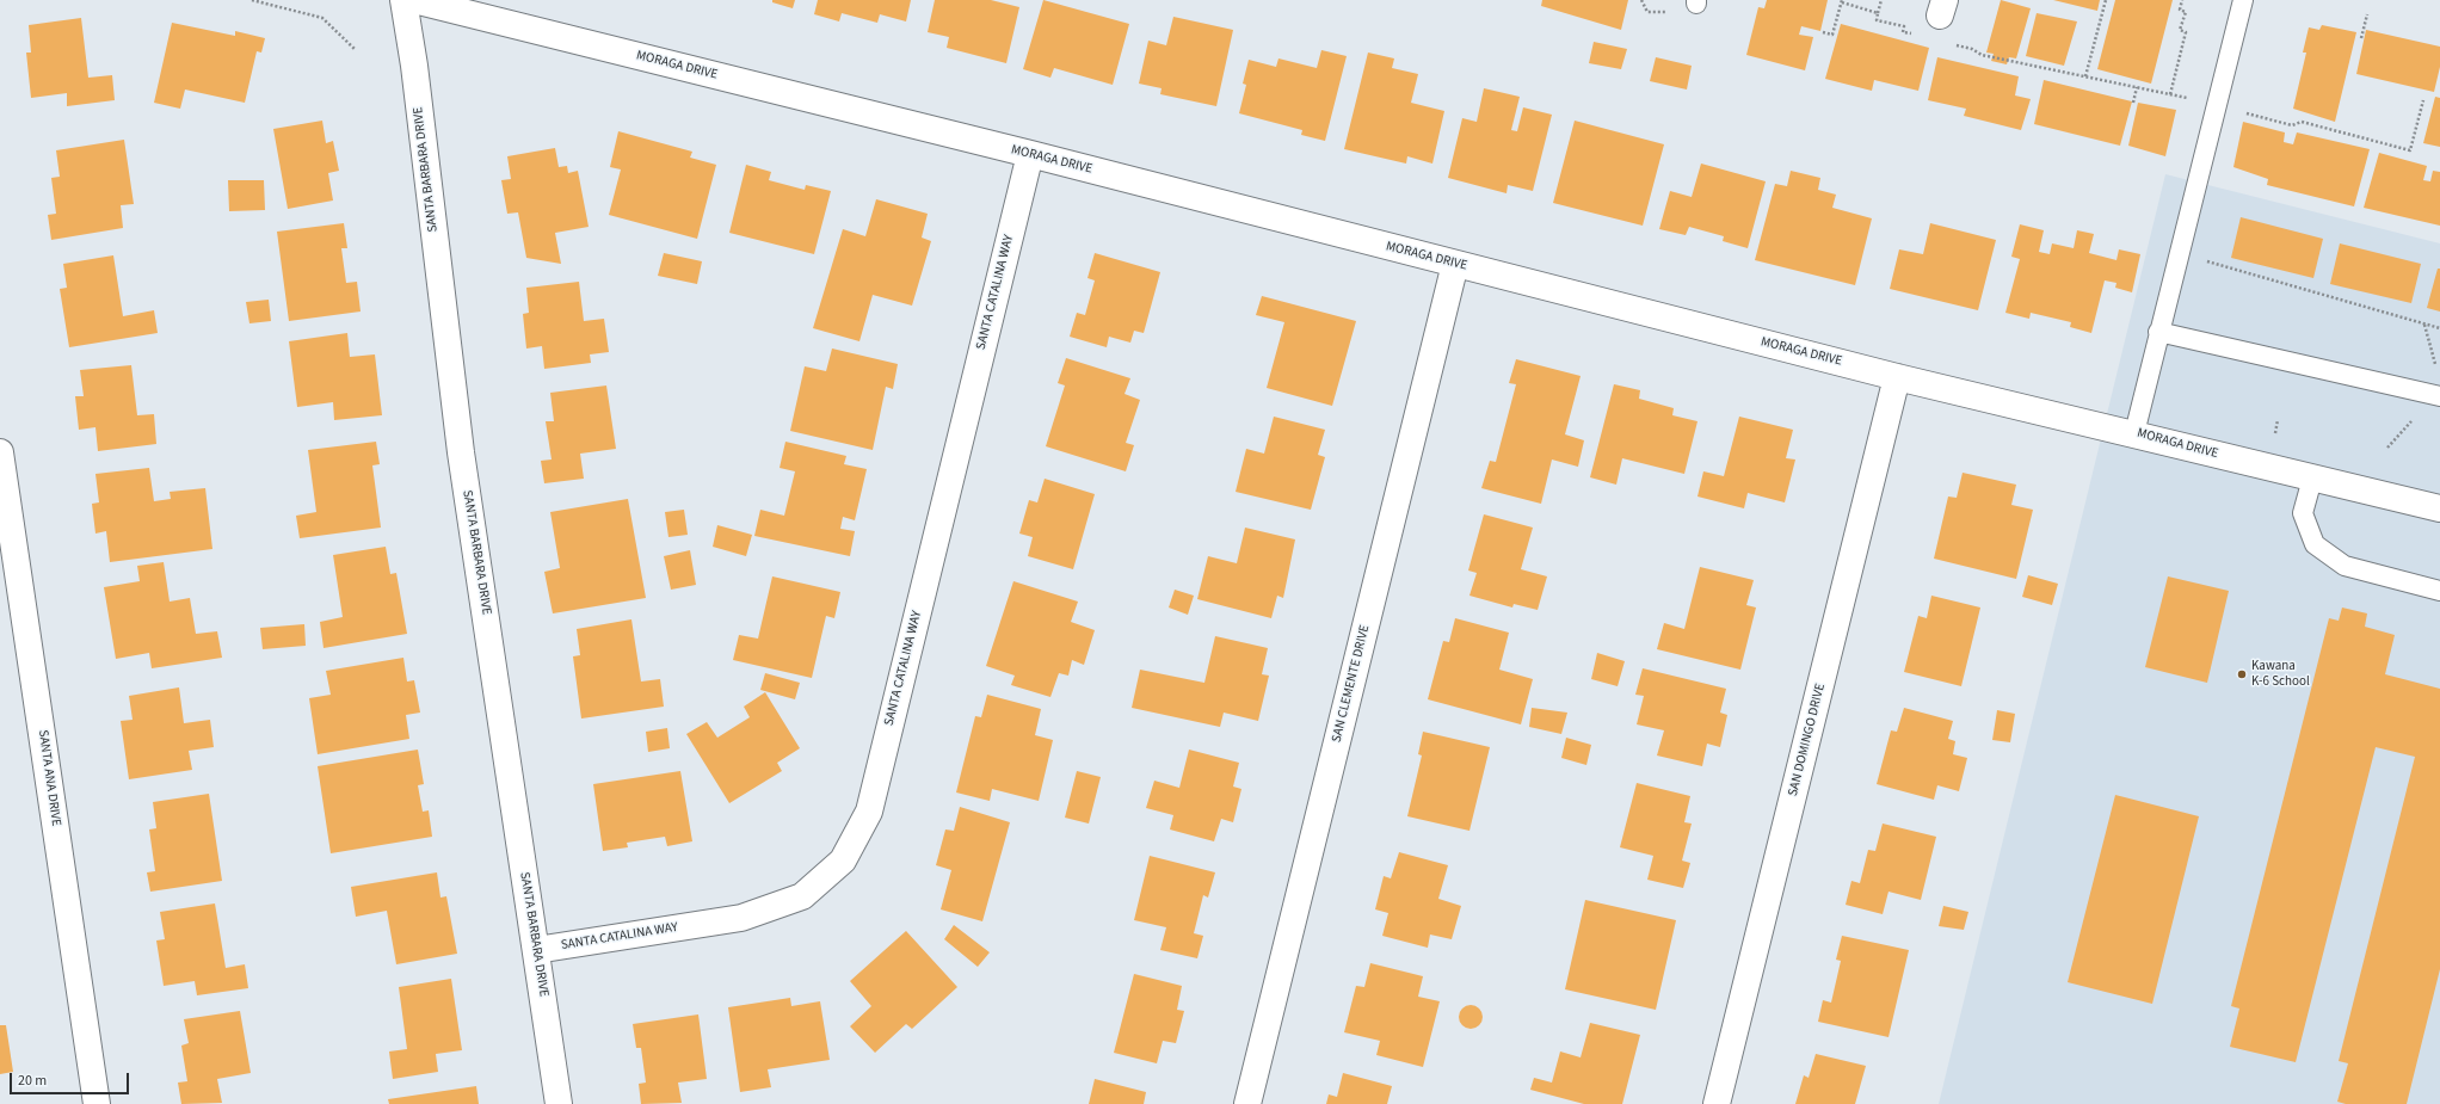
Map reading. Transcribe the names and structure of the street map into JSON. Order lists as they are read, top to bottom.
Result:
{
  "streets": {
    "street": [
      "MORAGA DRIVE",
      "SANTA BARBARA DRIVE",
      "SANTA CATALINA WAY",
      "SAN CLEMENTE DRIVE",
      "SAN DOMINGO DRIVE",
      "SANTA ANA DRIVE"
    ]
  },
  "crossings": [
    ["MORAGA DRIVE", "SANTA CATALINA WAY"],
    ["MORAGA DRIVE", "SAN CLEMENTE DRIVE"],
    ["MORAGA DRIVE", "SAN DOMINGO DRIVE"],
    ["SANTA BARBARA DRIVE", "SANTA CATALINA WAY"]
  ],
  "places": ["Kawana K-6 School"],
  "scale_bar": "20 m"
}
